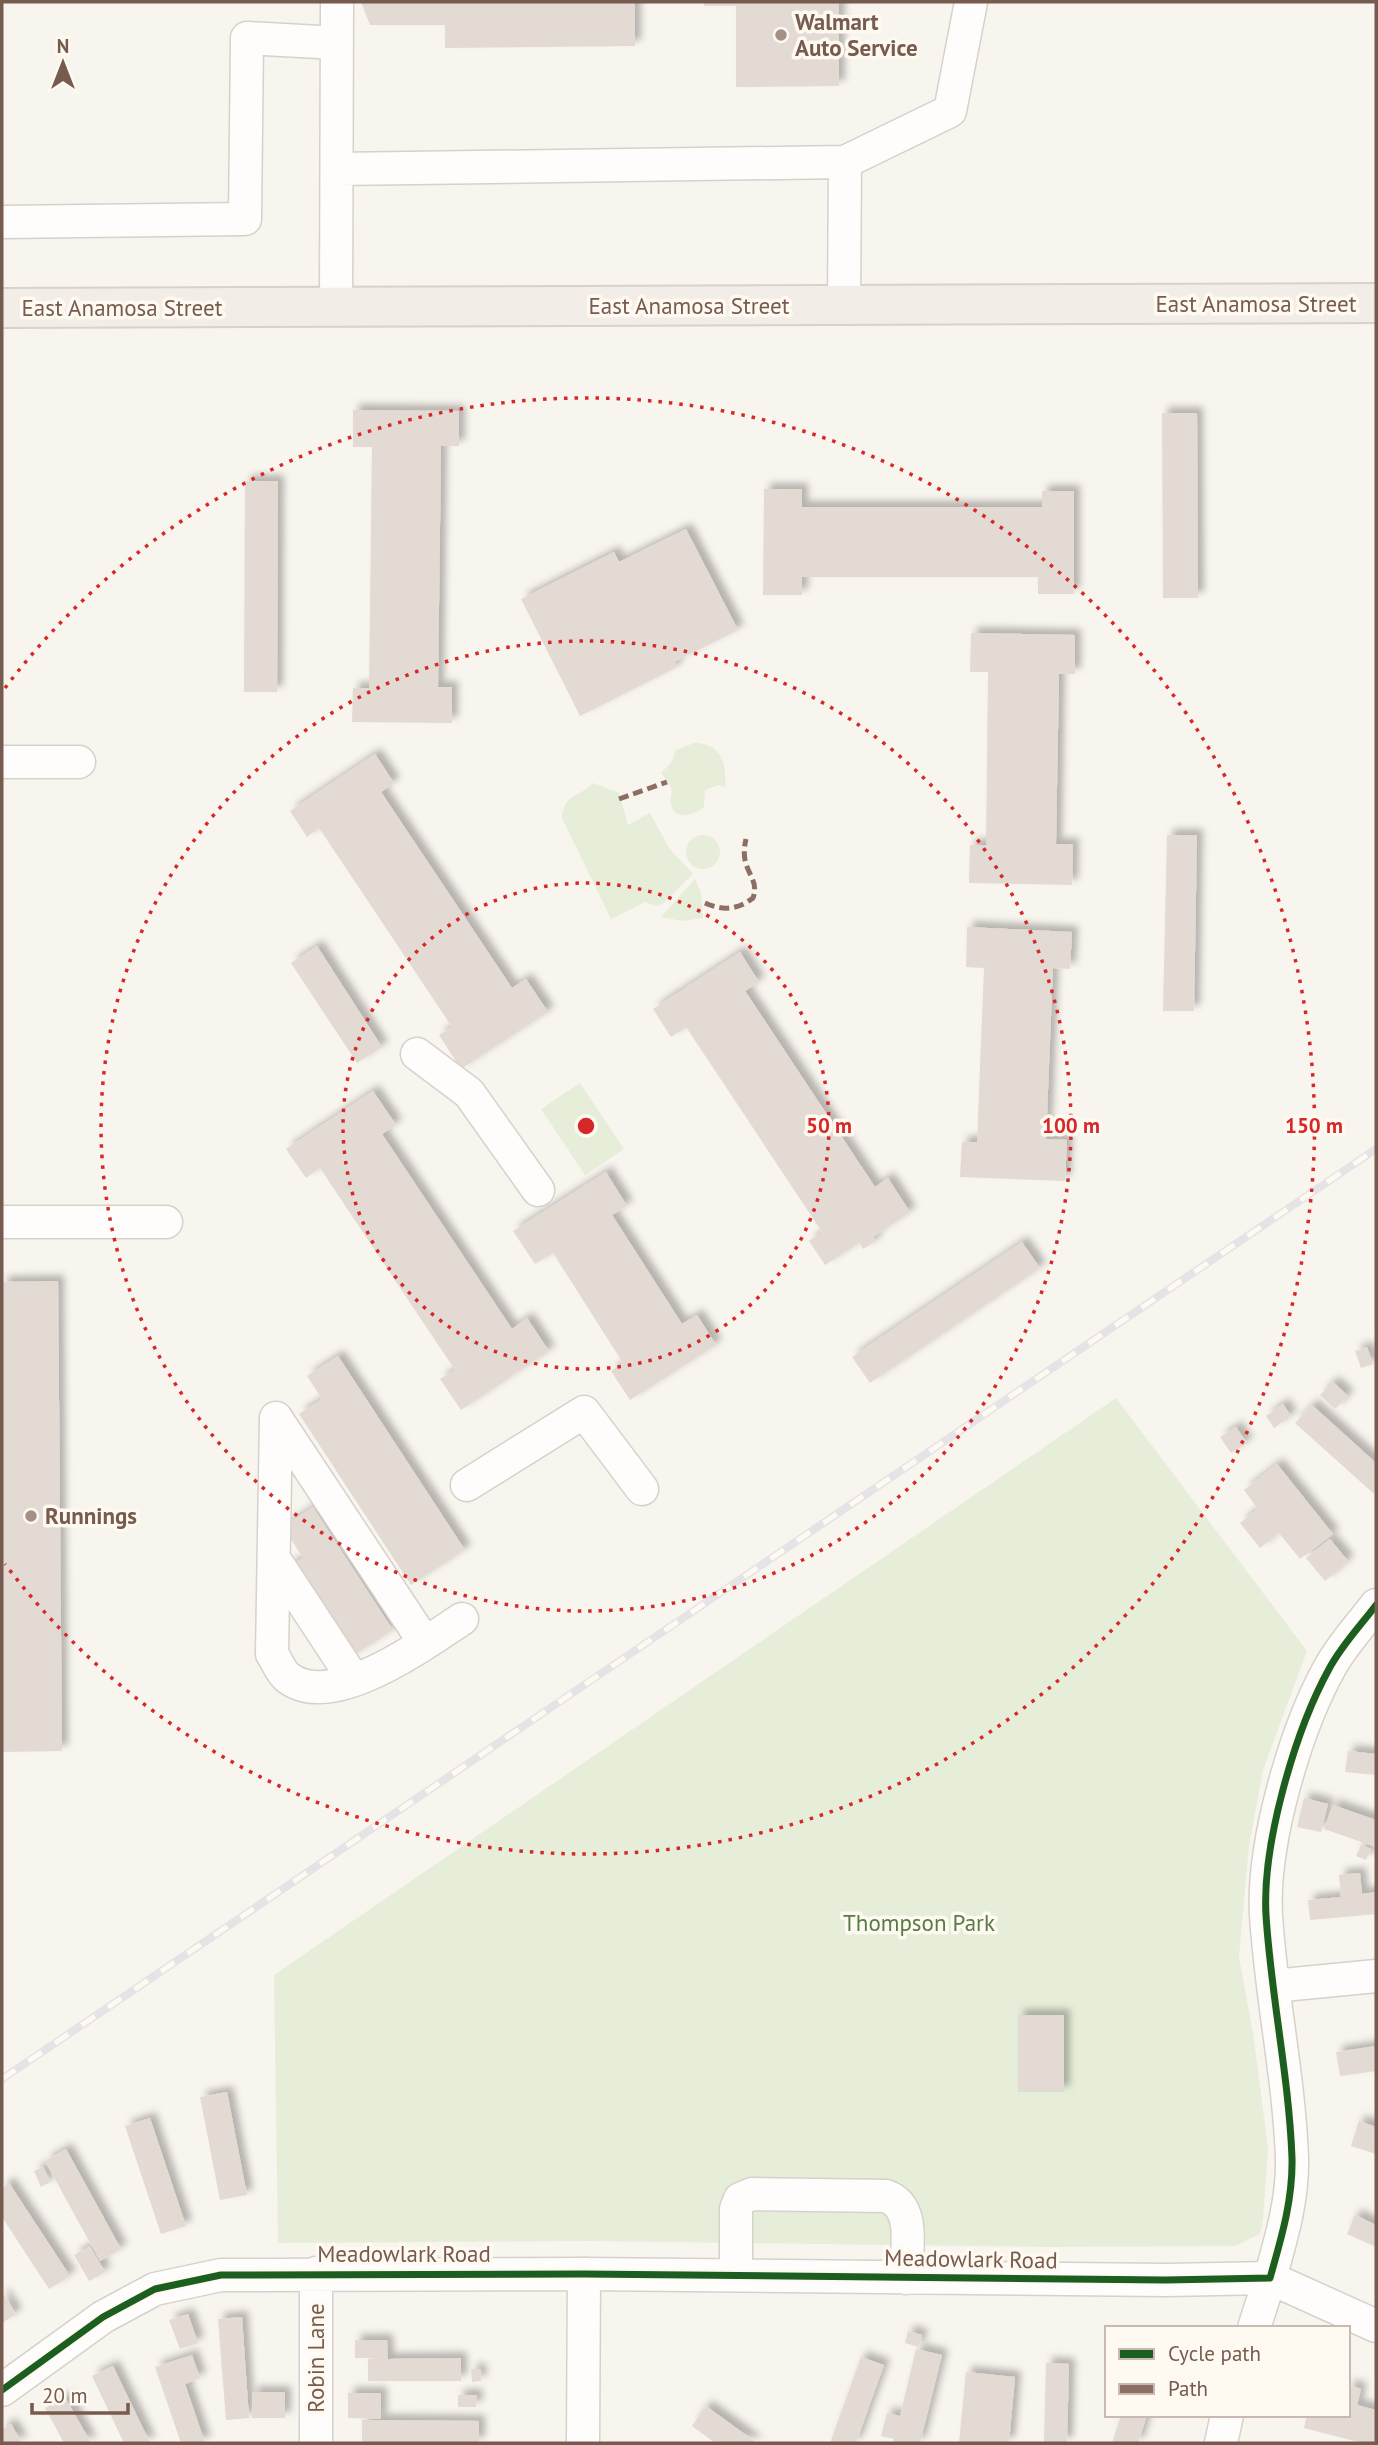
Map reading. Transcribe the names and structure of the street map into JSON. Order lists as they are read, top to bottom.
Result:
{
  "streets": {
    "main road": ["East Anamosa Street"],
    "street": ["Meadowlark Road", "Robin Lane"]
  },
  "crossings": [
    ["Meadowlark Road", "Robin Lane"]
  ],
  "parks": ["Thompson Park"],
  "places": ["Walmart Auto Service", "Runnings"],
  "legend": ["Cycle path", "Path"],
  "scale_bar": "20 m",
  "north": "top",
  "rings": ["50 m", "100 m", "150 m"]
}
